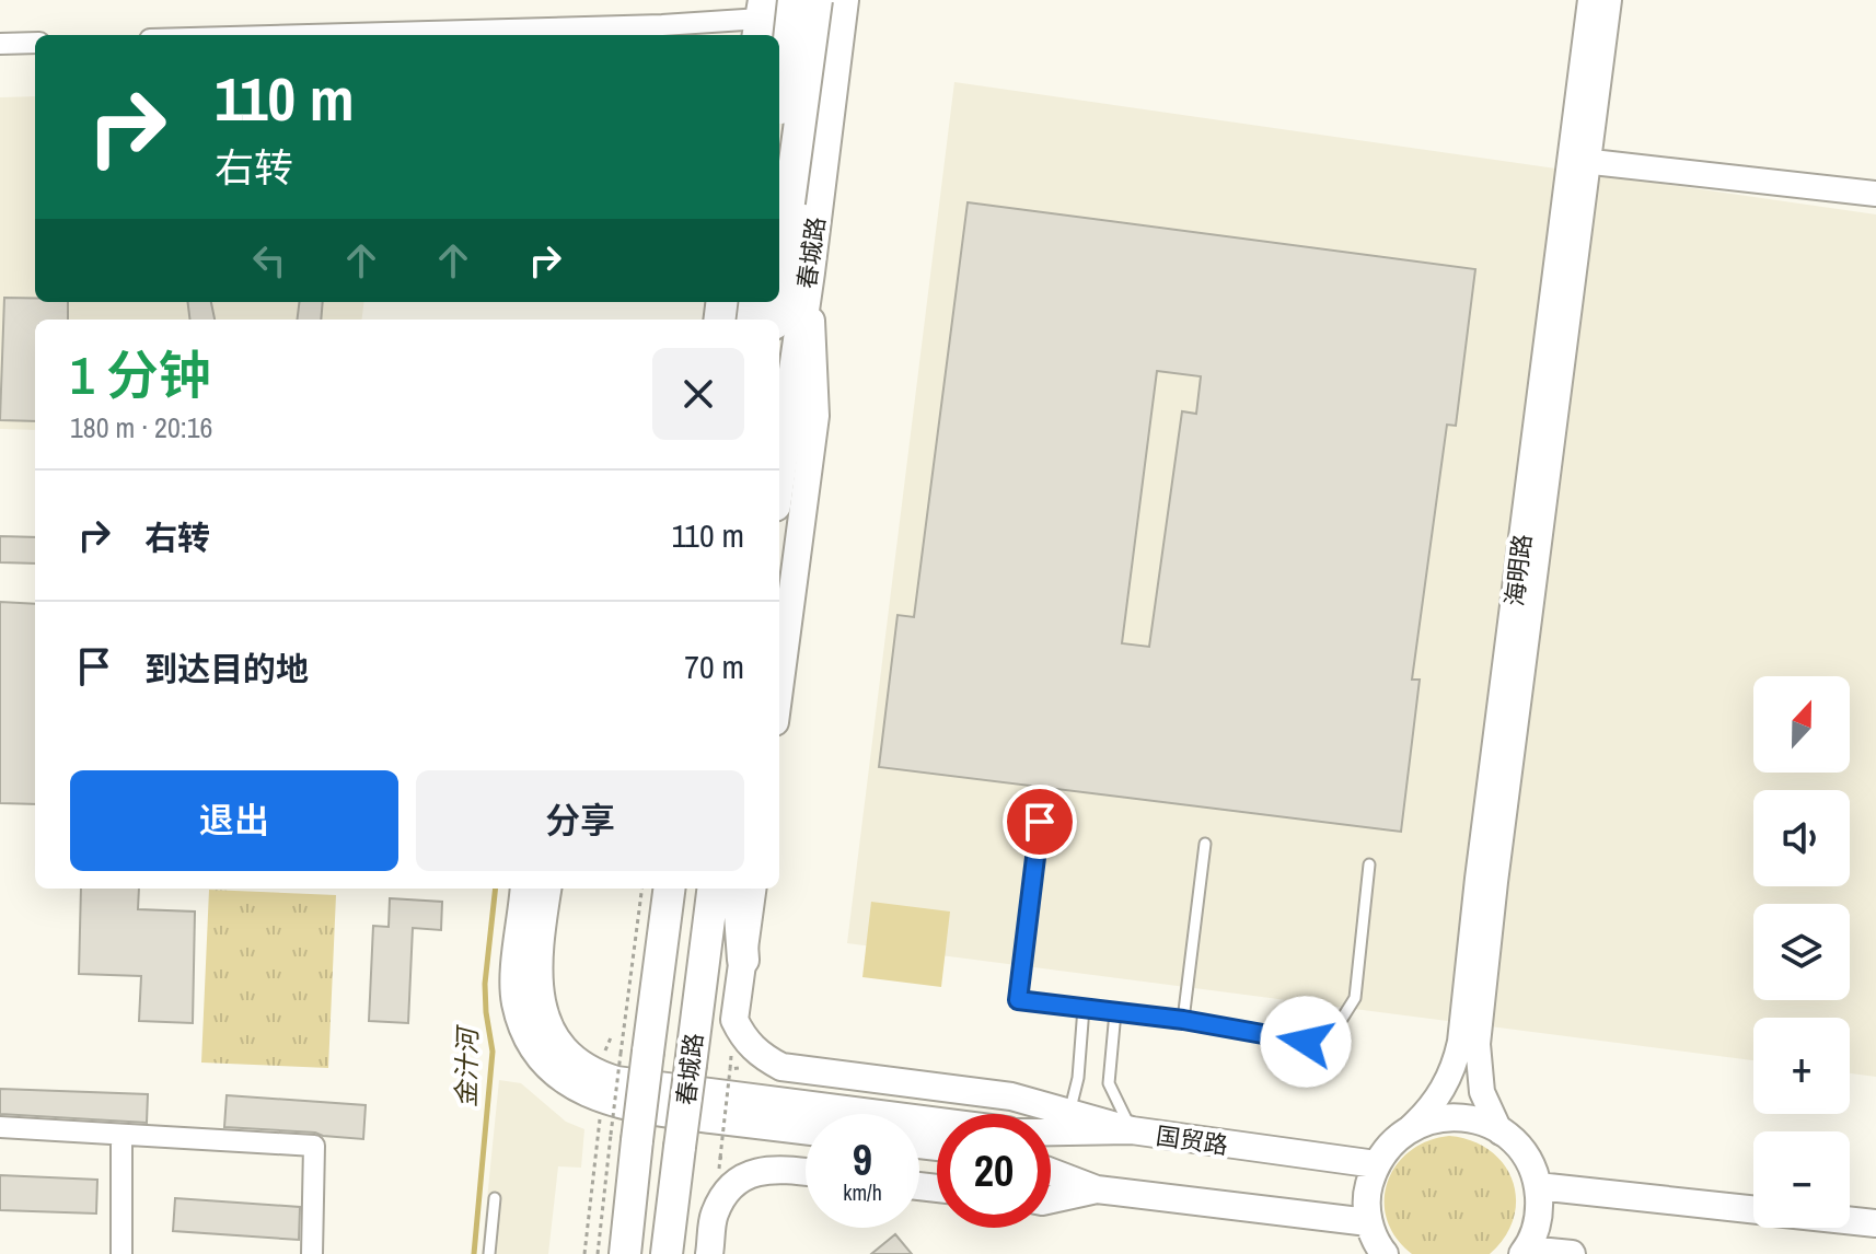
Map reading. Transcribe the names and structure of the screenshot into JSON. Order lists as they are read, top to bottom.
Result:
{
  "streets": {
    "main road": ["春城路", "国贸路"],
    "street": ["海明路"]
  },
  "water": ["金汁河"],
  "north": "top",
  "page": {
    "turn": ["110 m", "右转"],
    "heading": ["1 分钟", "180 m · 20:16"],
    "list": [
      {
        "name": "右转",
        "value": "110 m"
      },
      {
        "name": "到达目的地",
        "value": "70 m"
      }
    ],
    "map_buttons": ["+", "−"],
    "buttons": ["退出", "分享"],
    "speed": "9 km/h",
    "limit": "20"
  }
}
